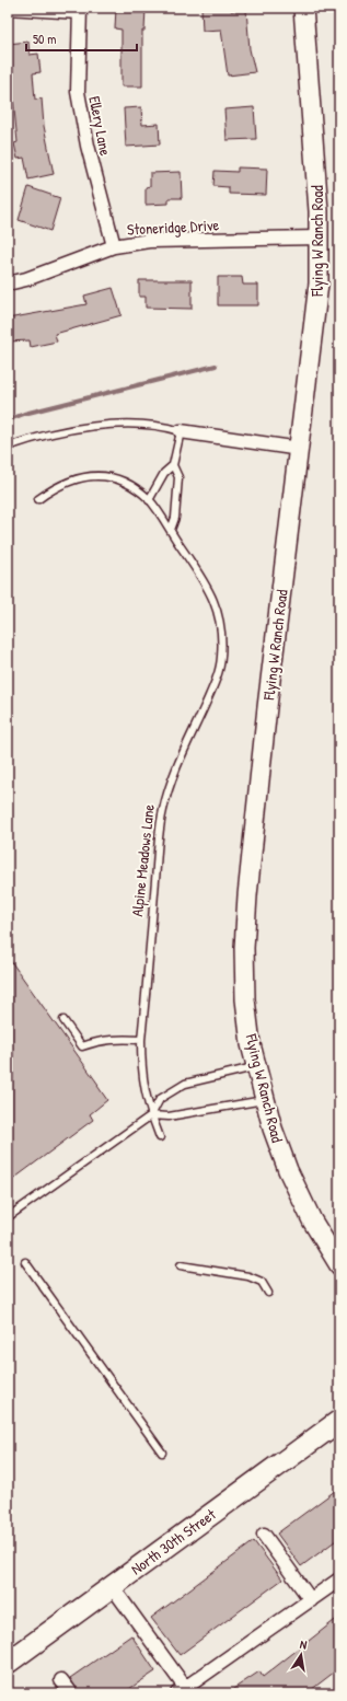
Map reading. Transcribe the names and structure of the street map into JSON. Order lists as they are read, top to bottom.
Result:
{
  "streets": {
    "main road": ["North 30th Street"],
    "street": ["Ellery Lane", "Stoneridge Drive", "Flying W Ranch Road"],
    "lane": ["Alpine Meadows Lane"]
  },
  "crossings": [
    ["Ellery Lane", "Stoneridge Drive"],
    ["Stoneridge Drive", "Flying W Ranch Road"]
  ],
  "scale_bar": "50 m",
  "north": "top"
}
